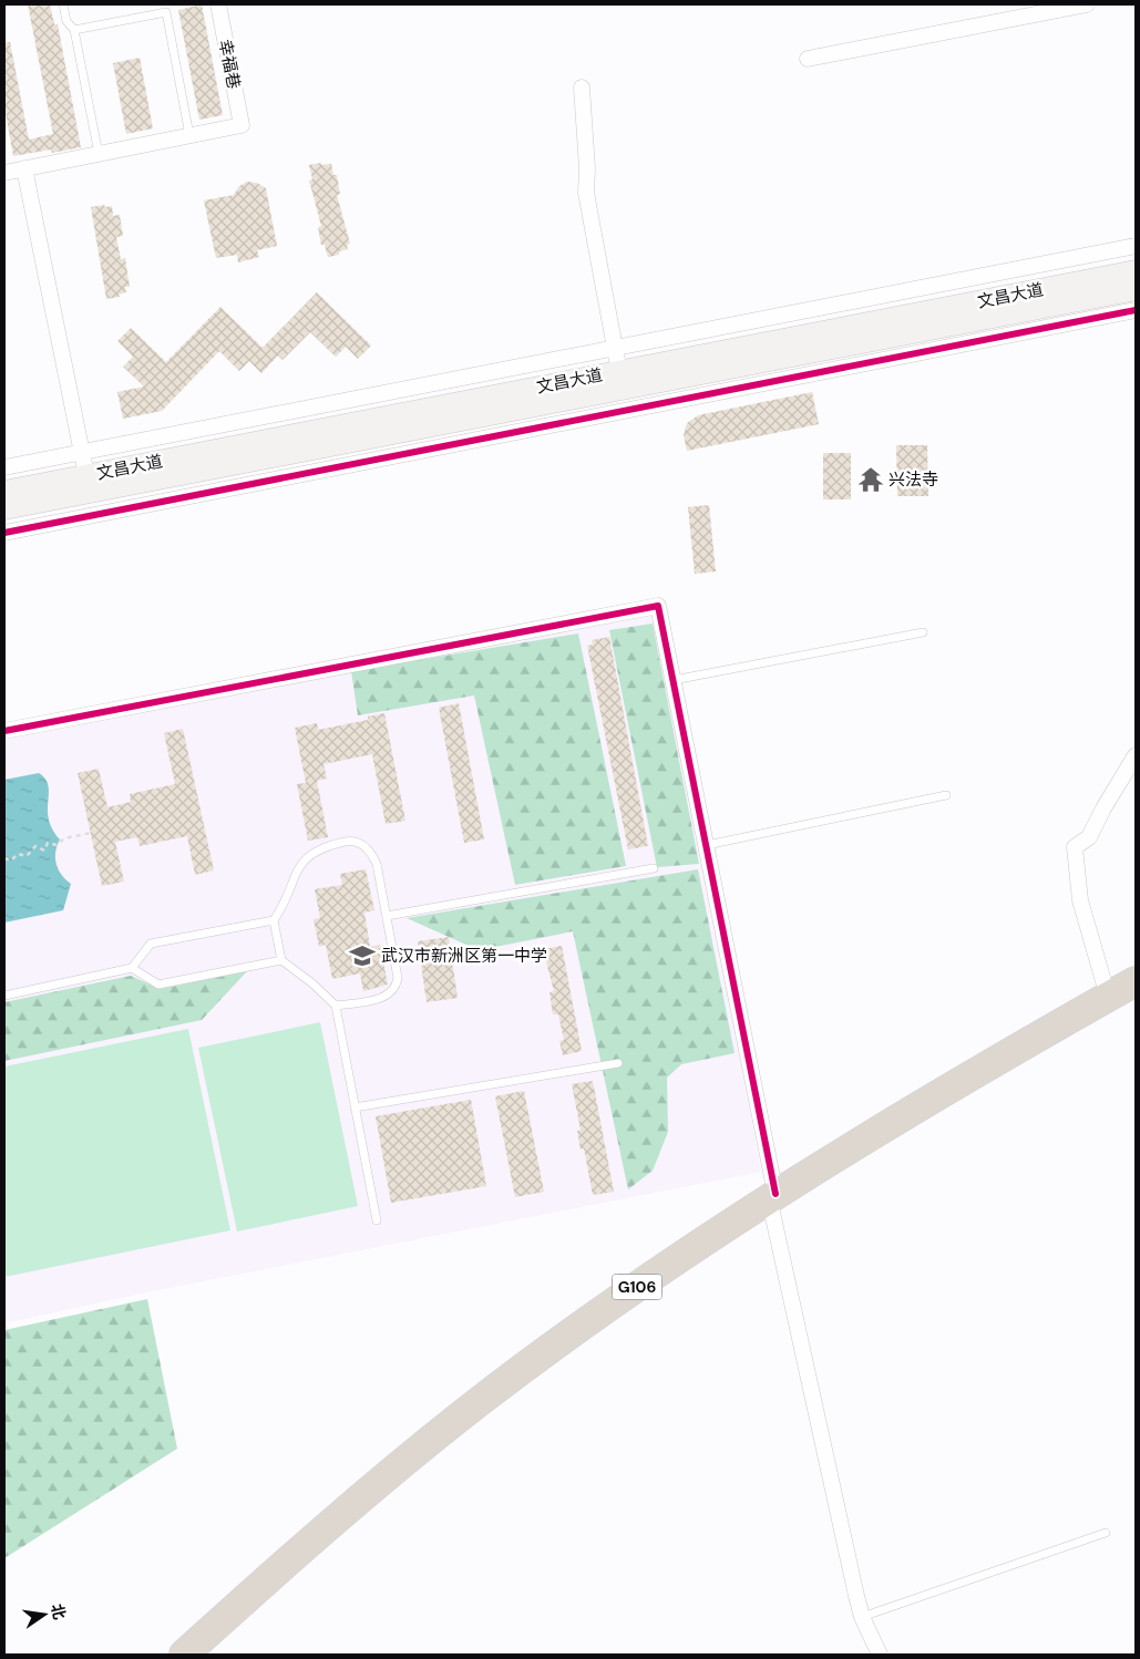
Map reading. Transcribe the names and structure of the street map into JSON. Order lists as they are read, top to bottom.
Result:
{
  "streets": {
    "highway": ["G106"],
    "main road": ["文昌大道"],
    "street": ["幸福巷"]
  },
  "places": {
    "temple": ["兴法寺"],
    "school or university": ["武汉市新洲区第一中学"]
  },
  "north": "right"
}
